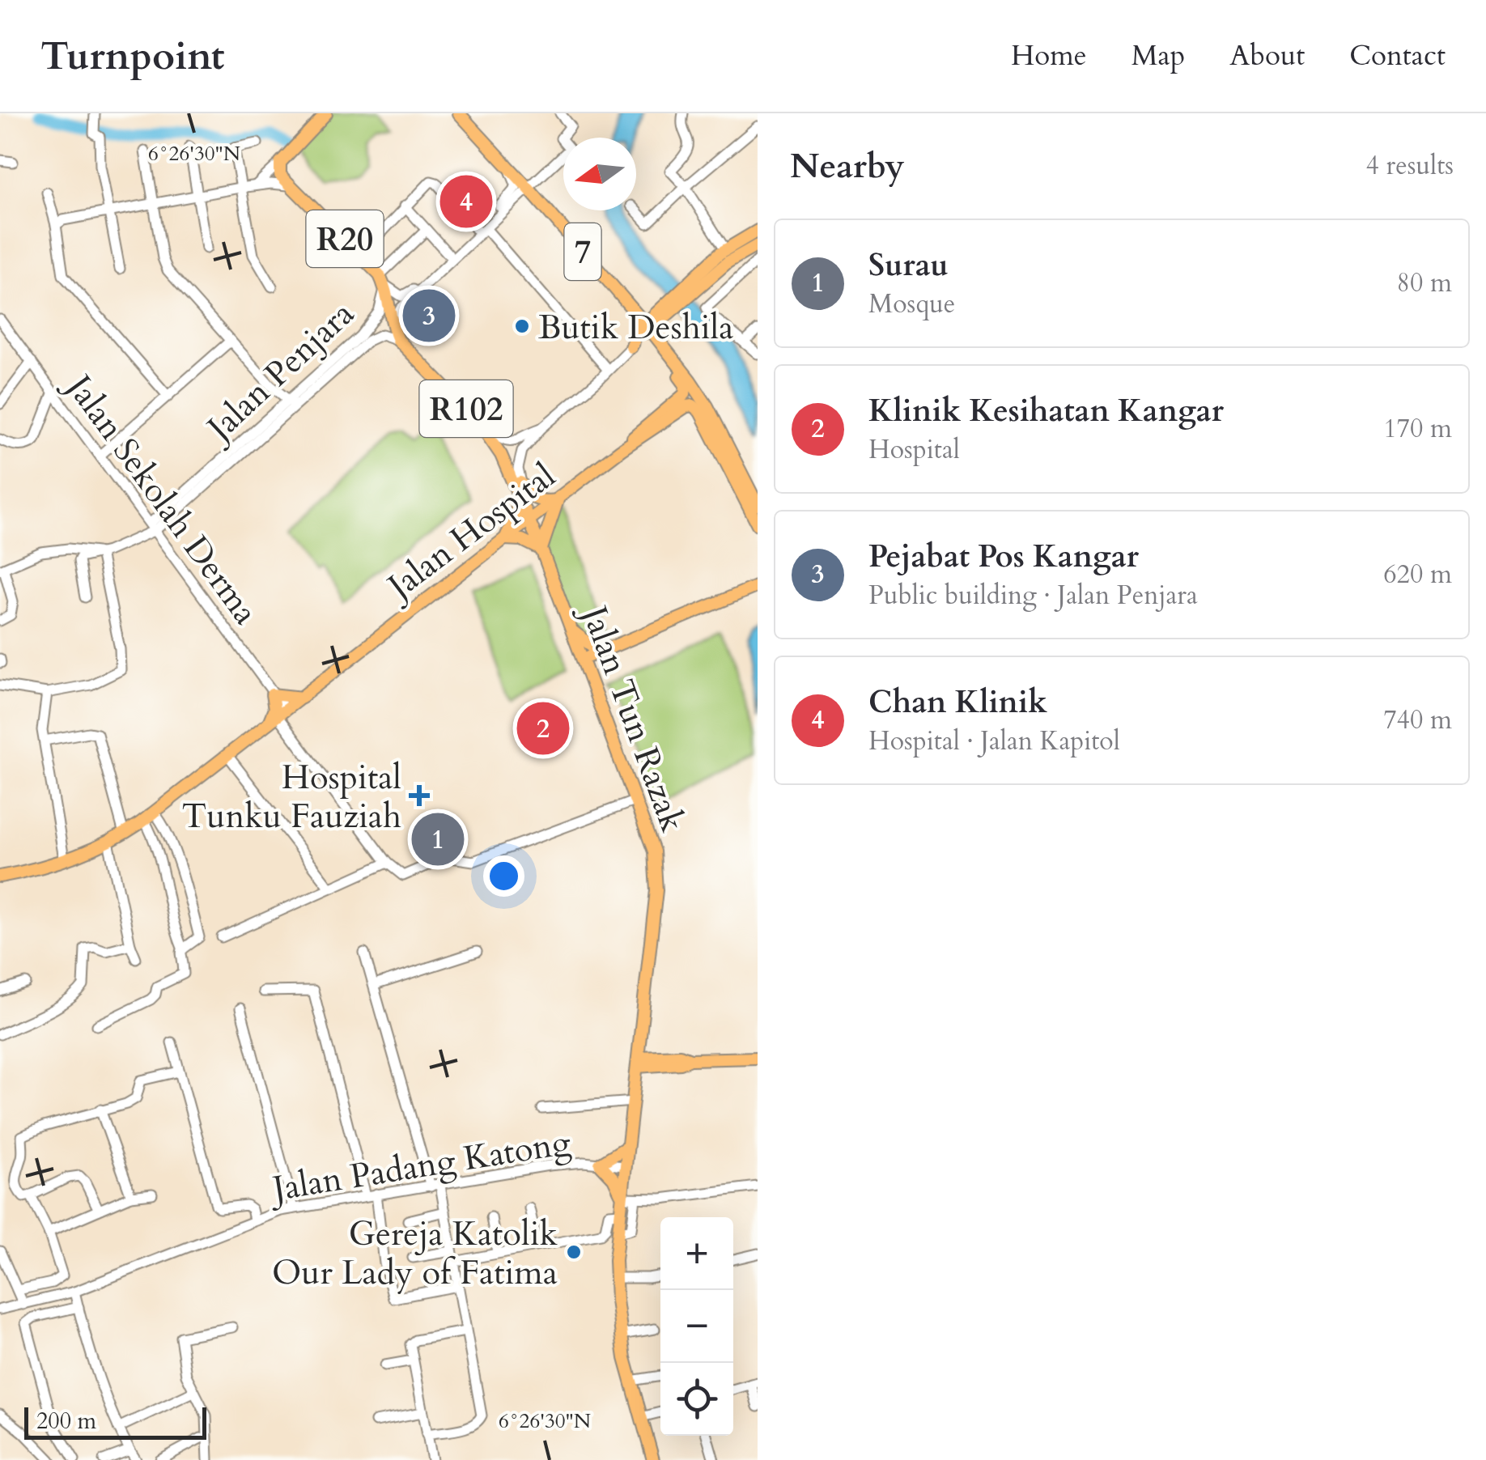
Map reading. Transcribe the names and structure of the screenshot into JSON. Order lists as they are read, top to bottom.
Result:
{
  "streets": {
    "main road": [
      "R20",
      "7",
      "R102",
      "Jalan Hospital",
      "Jalan Tun Razak"
    ],
    "street": ["Jalan Penjara", "Jalan Sekolah Derma", "Jalan Padang Katong"]
  },
  "crossings": [
    ["R20", "Jalan Penjara"],
    ["R20", "Jalan Tun Razak"],
    ["7", "Jalan Penjara"],
    ["7", "Jalan Hospital"],
    ["Jalan Penjara", "Jalan Sekolah Derma"],
    ["Jalan Penjara", "Jalan Tun Razak"],
    ["Jalan Sekolah Derma", "Jalan Hospital"],
    ["Jalan Hospital", "Jalan Tun Razak"],
    ["Jalan Tun Razak", "Jalan Padang Katong"]
  ],
  "places": {
    "other": ["Butik Deshila", "Gereja Katolik Our Lady of Fatima"],
    "health": ["Hospital Tunku Fauziah"]
  },
  "scale_bar": "200 m",
  "north": "left",
  "page": {
    "header": "Turnpoint",
    "nav": [
      "Home",
      "Map",
      "About",
      "Contact"
    ],
    "heading": ["Nearby", "4 results"],
    "pins": [
      "4",
      "3",
      "2",
      "1"
    ],
    "list": [
      {
        "mark": "1",
        "name": "Surau",
        "note": "Mosque",
        "value": "80 m"
      },
      {
        "mark": "2",
        "name": "Klinik Kesihatan Kangar",
        "note": "Hospital",
        "value": "170 m"
      },
      {
        "mark": "3",
        "name": "Pejabat Pos Kangar",
        "note": "Public building · Jalan Penjara",
        "value": "620 m"
      },
      {
        "mark": "4",
        "name": "Chan Klinik",
        "note": "Hospital · Jalan Kapitol",
        "value": "740 m"
      }
    ],
    "map_buttons": ["+", "−"],
    "scale": "200 m"
  },
  "coordinates": ["6°26'30\"N"]
}
